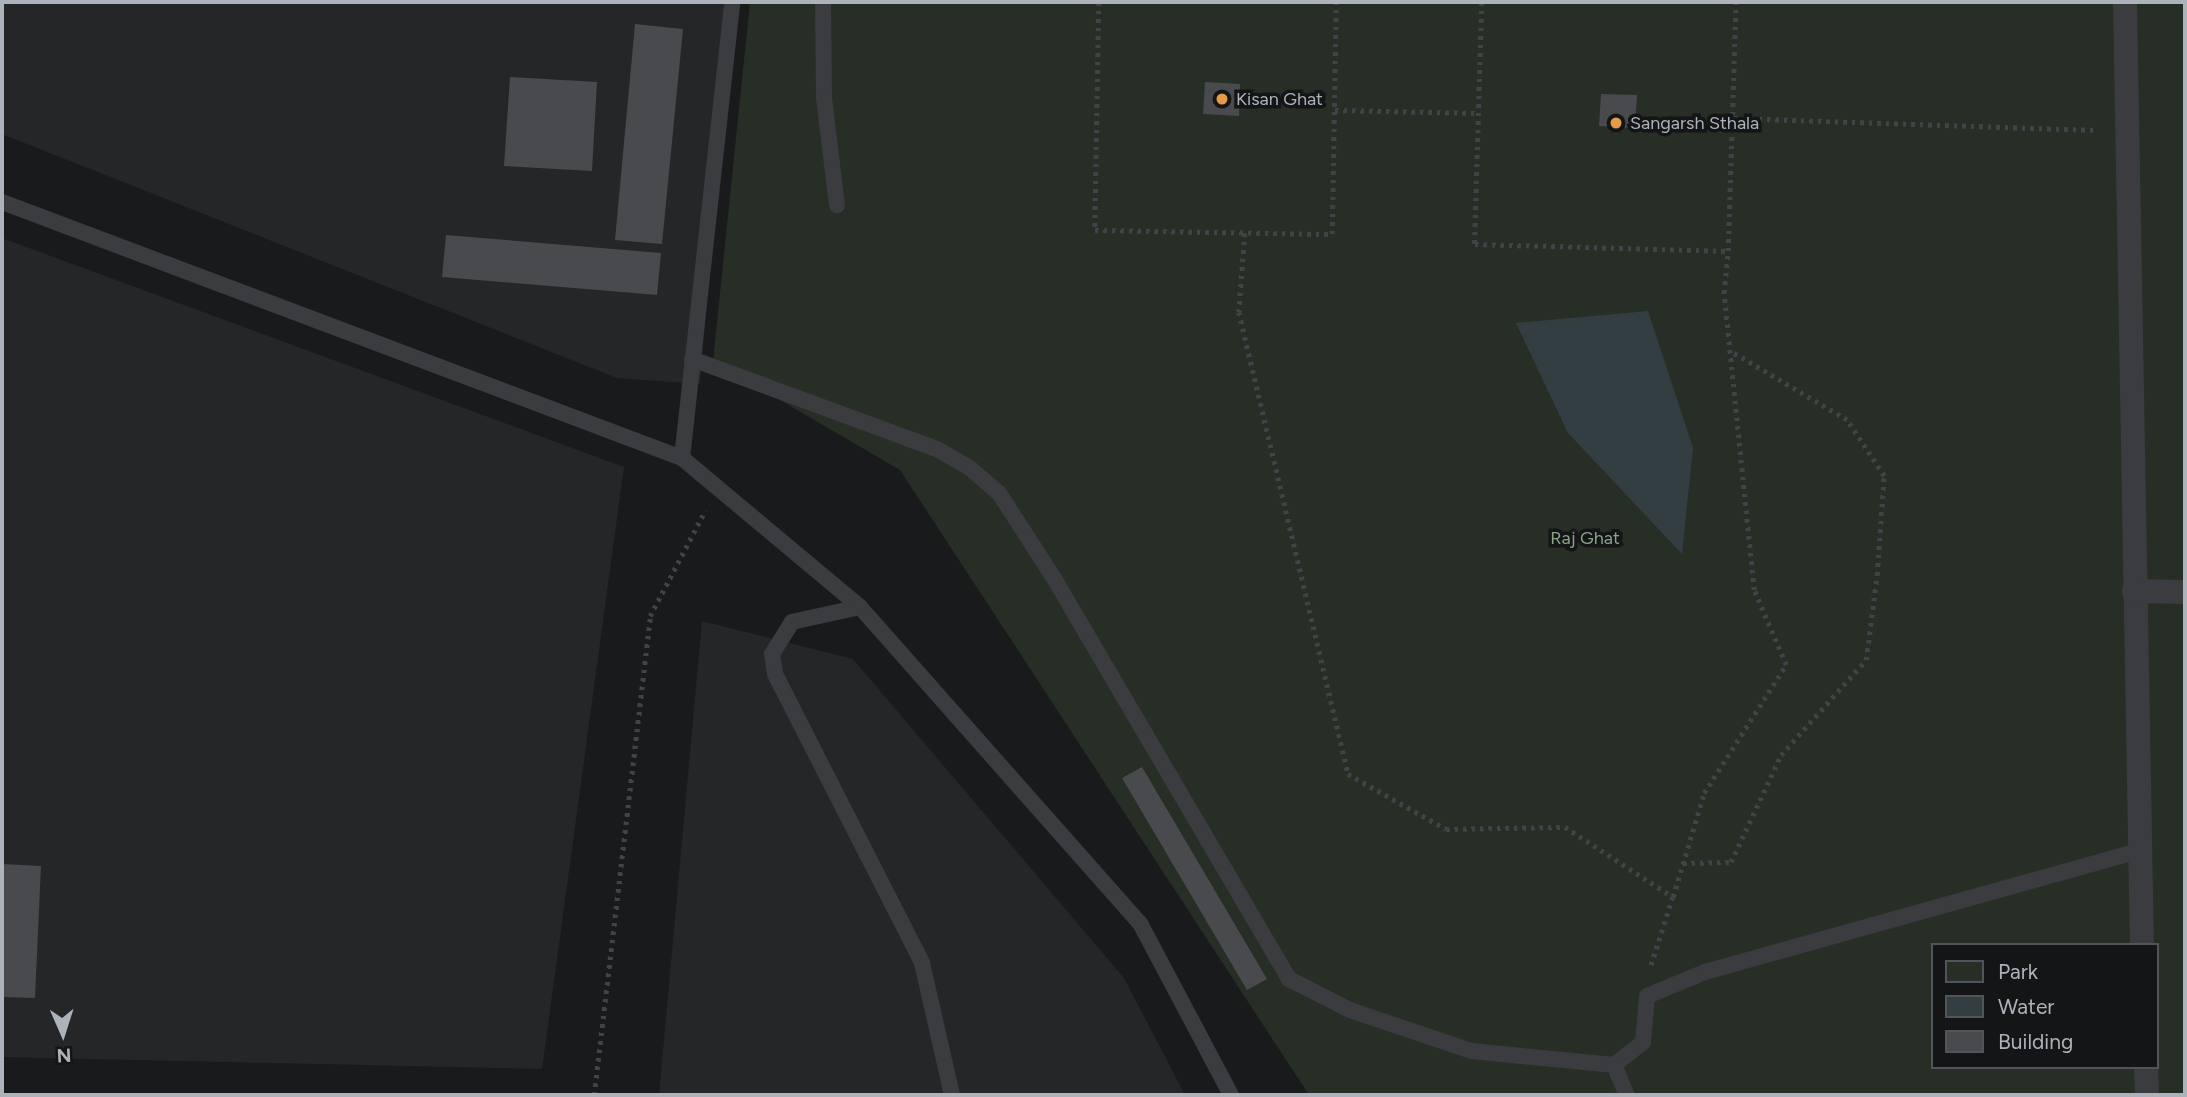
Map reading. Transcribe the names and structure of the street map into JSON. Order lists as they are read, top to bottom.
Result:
{
  "parks": ["Raj Ghat"],
  "places": ["Kisan Ghat", "Sangarsh Sthala"],
  "legend": ["Park", "Water", "Building"],
  "north": "bottom"
}
